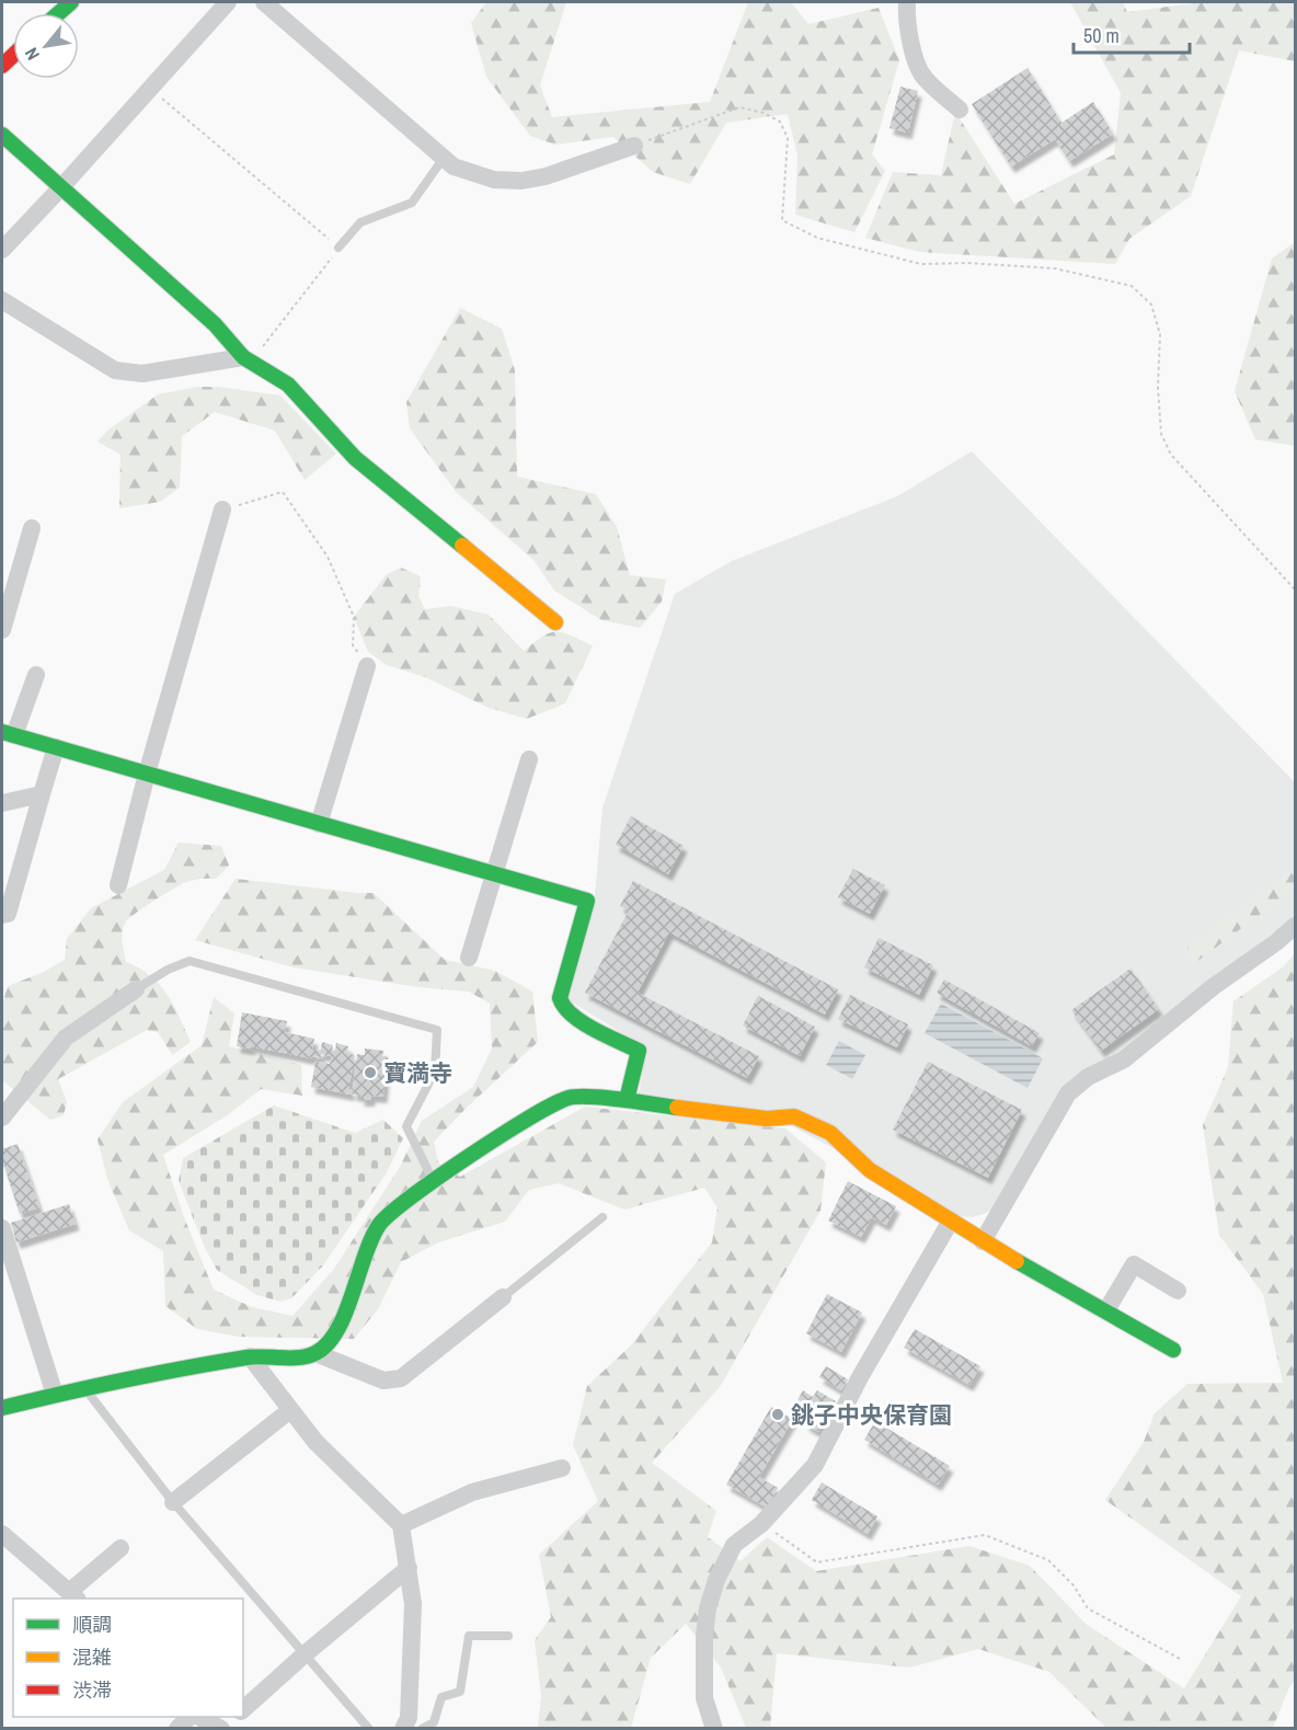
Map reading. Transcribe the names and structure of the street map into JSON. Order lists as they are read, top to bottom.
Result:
{
  "places": ["寶満寺", "銚子中央保育園"],
  "legend": ["順調", "混雑", "渋滞"],
  "scale_bar": "50 m",
  "north": "bottom left"
}
